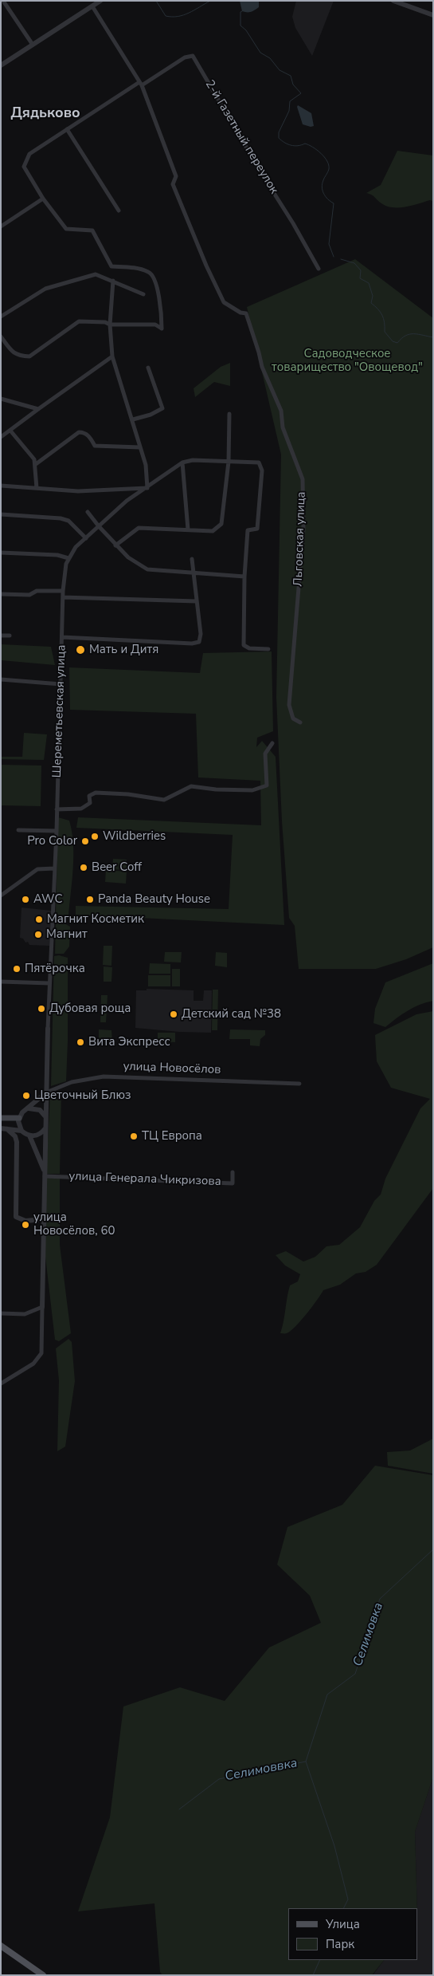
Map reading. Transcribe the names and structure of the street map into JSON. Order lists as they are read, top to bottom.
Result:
{
  "streets": {
    "street": [
      "2-й Газетный переулок",
      "Льговская улица",
      "Шереметьевская улица",
      "улица Новосёлов",
      "улица Генерала Чикризова"
    ]
  },
  "crossings": [
    ["2-й Газетный переулок", "Льговская улица"],
    ["Шереметьевская улица", "улица Новосёлов"]
  ],
  "districts": ["Дядьково"],
  "water": ["Селимовка", "Селимоввка"],
  "parks": ["Садоводческое товарищество \"Овощевод\""],
  "places": [
    "Мать и Дитя",
    "Wildberries",
    "Pro Color",
    "Beer Coff",
    "AWC",
    "Panda Beauty House",
    "Магнит Косметик",
    "Магнит",
    "Пятёрочка",
    "Дубовая роща",
    "Детский сад №38",
    "Вита Экспресс",
    "Цветочный Блюз",
    "ТЦ Европа",
    "улица Новосёлов, 60"
  ],
  "legend": ["Улица", "Парк"]
}
